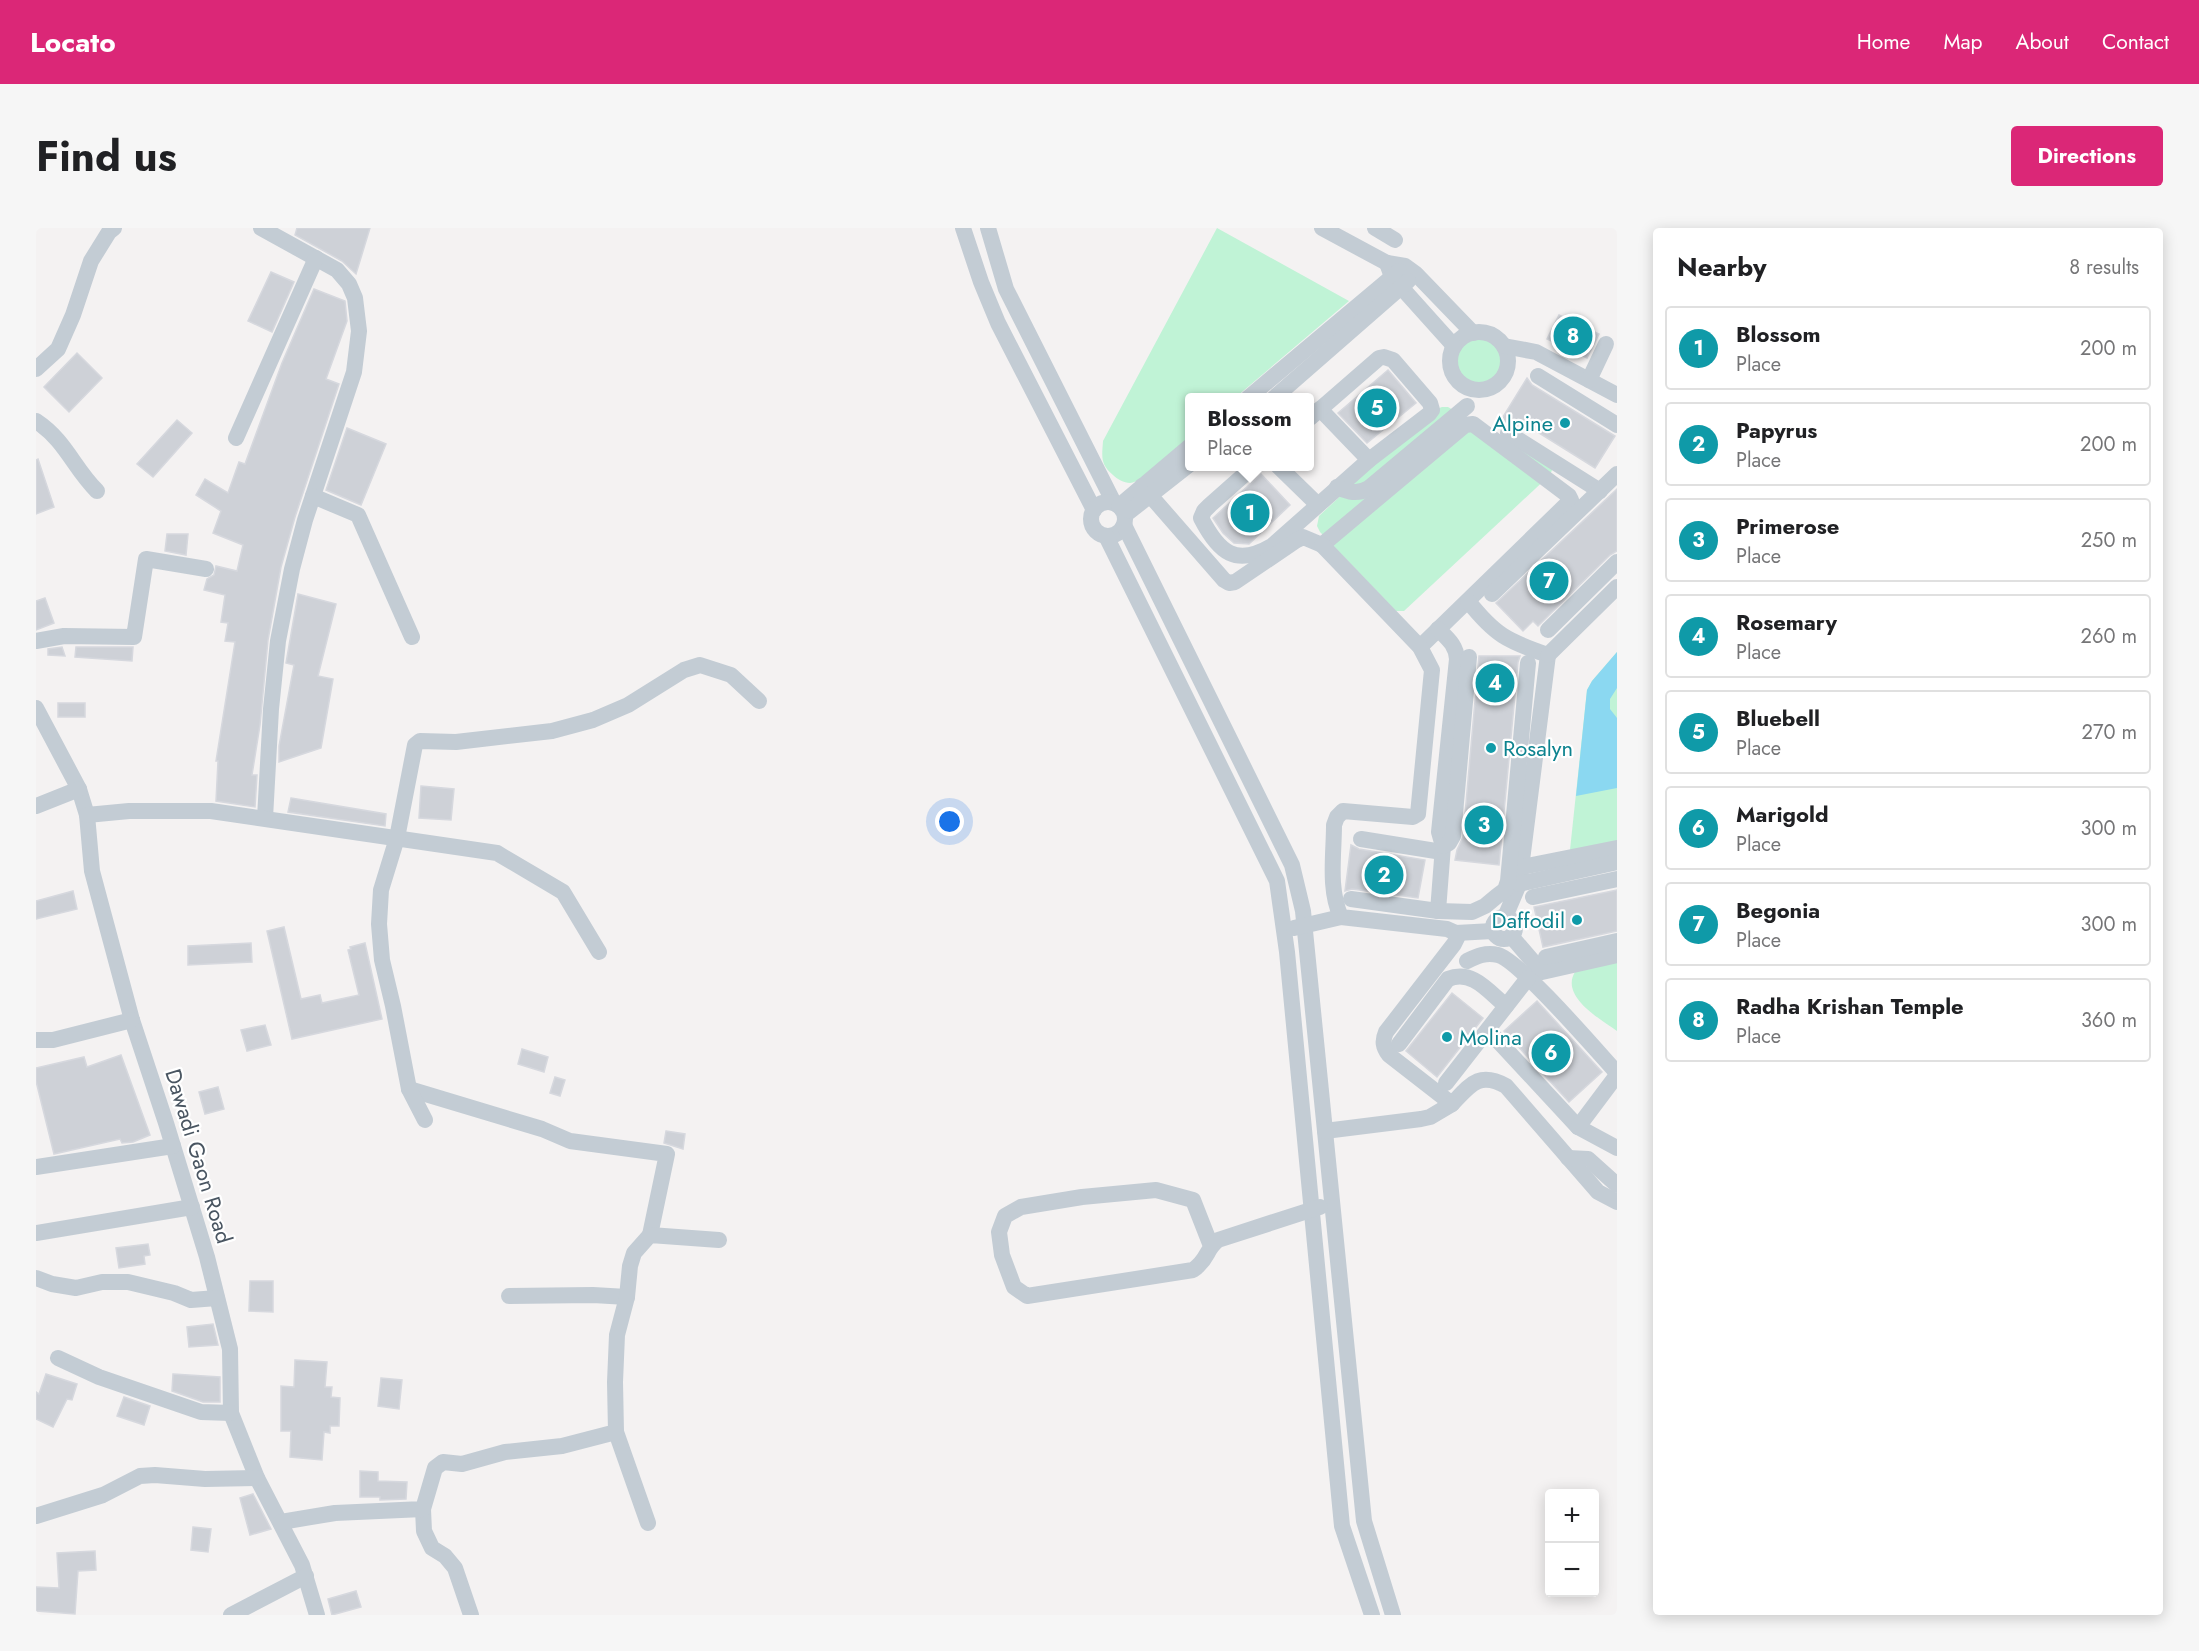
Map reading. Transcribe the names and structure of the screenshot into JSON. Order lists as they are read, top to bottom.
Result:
{
  "streets": {
    "street": ["Dawadi Gaon Road"]
  },
  "places": [
    "Alpine",
    "Rosalyn",
    "Daffodil",
    "Molina"
  ],
  "page": {
    "header": "Locato",
    "nav": [
      "Home",
      "Map",
      "About",
      "Contact"
    ],
    "title": "Find us",
    "buttons": "Directions",
    "heading": ["Nearby", "8 results"],
    "list": [
      {
        "mark": "1",
        "name": "Blossom",
        "note": "Place",
        "value": "200 m"
      },
      {
        "mark": "2",
        "name": "Papyrus",
        "note": "Place",
        "value": "200 m"
      },
      {
        "mark": "3",
        "name": "Primerose",
        "note": "Place",
        "value": "250 m"
      },
      {
        "mark": "4",
        "name": "Rosemary",
        "note": "Place",
        "value": "260 m"
      },
      {
        "mark": "5",
        "name": "Bluebell",
        "note": "Place",
        "value": "270 m"
      },
      {
        "mark": "6",
        "name": "Marigold",
        "note": "Place",
        "value": "300 m"
      },
      {
        "mark": "7",
        "name": "Begonia",
        "note": "Place",
        "value": "300 m"
      },
      {
        "mark": "8",
        "name": "Radha Krishan Temple",
        "note": "Place",
        "value": "360 m"
      }
    ],
    "pins": [
      "8",
      "5",
      "1",
      "7",
      "4",
      "3",
      "2",
      "6"
    ],
    "popup": ["Blossom", "Place"],
    "map_buttons": ["+", "−"]
  }
}
